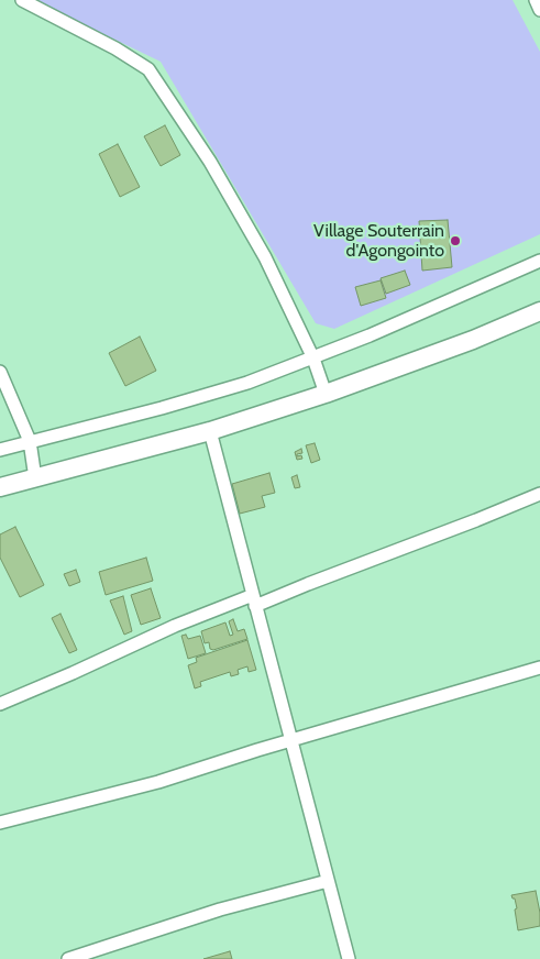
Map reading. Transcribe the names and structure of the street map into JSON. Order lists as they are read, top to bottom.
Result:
{
  "places": ["Village Souterrain d'Agongointo"]
}
